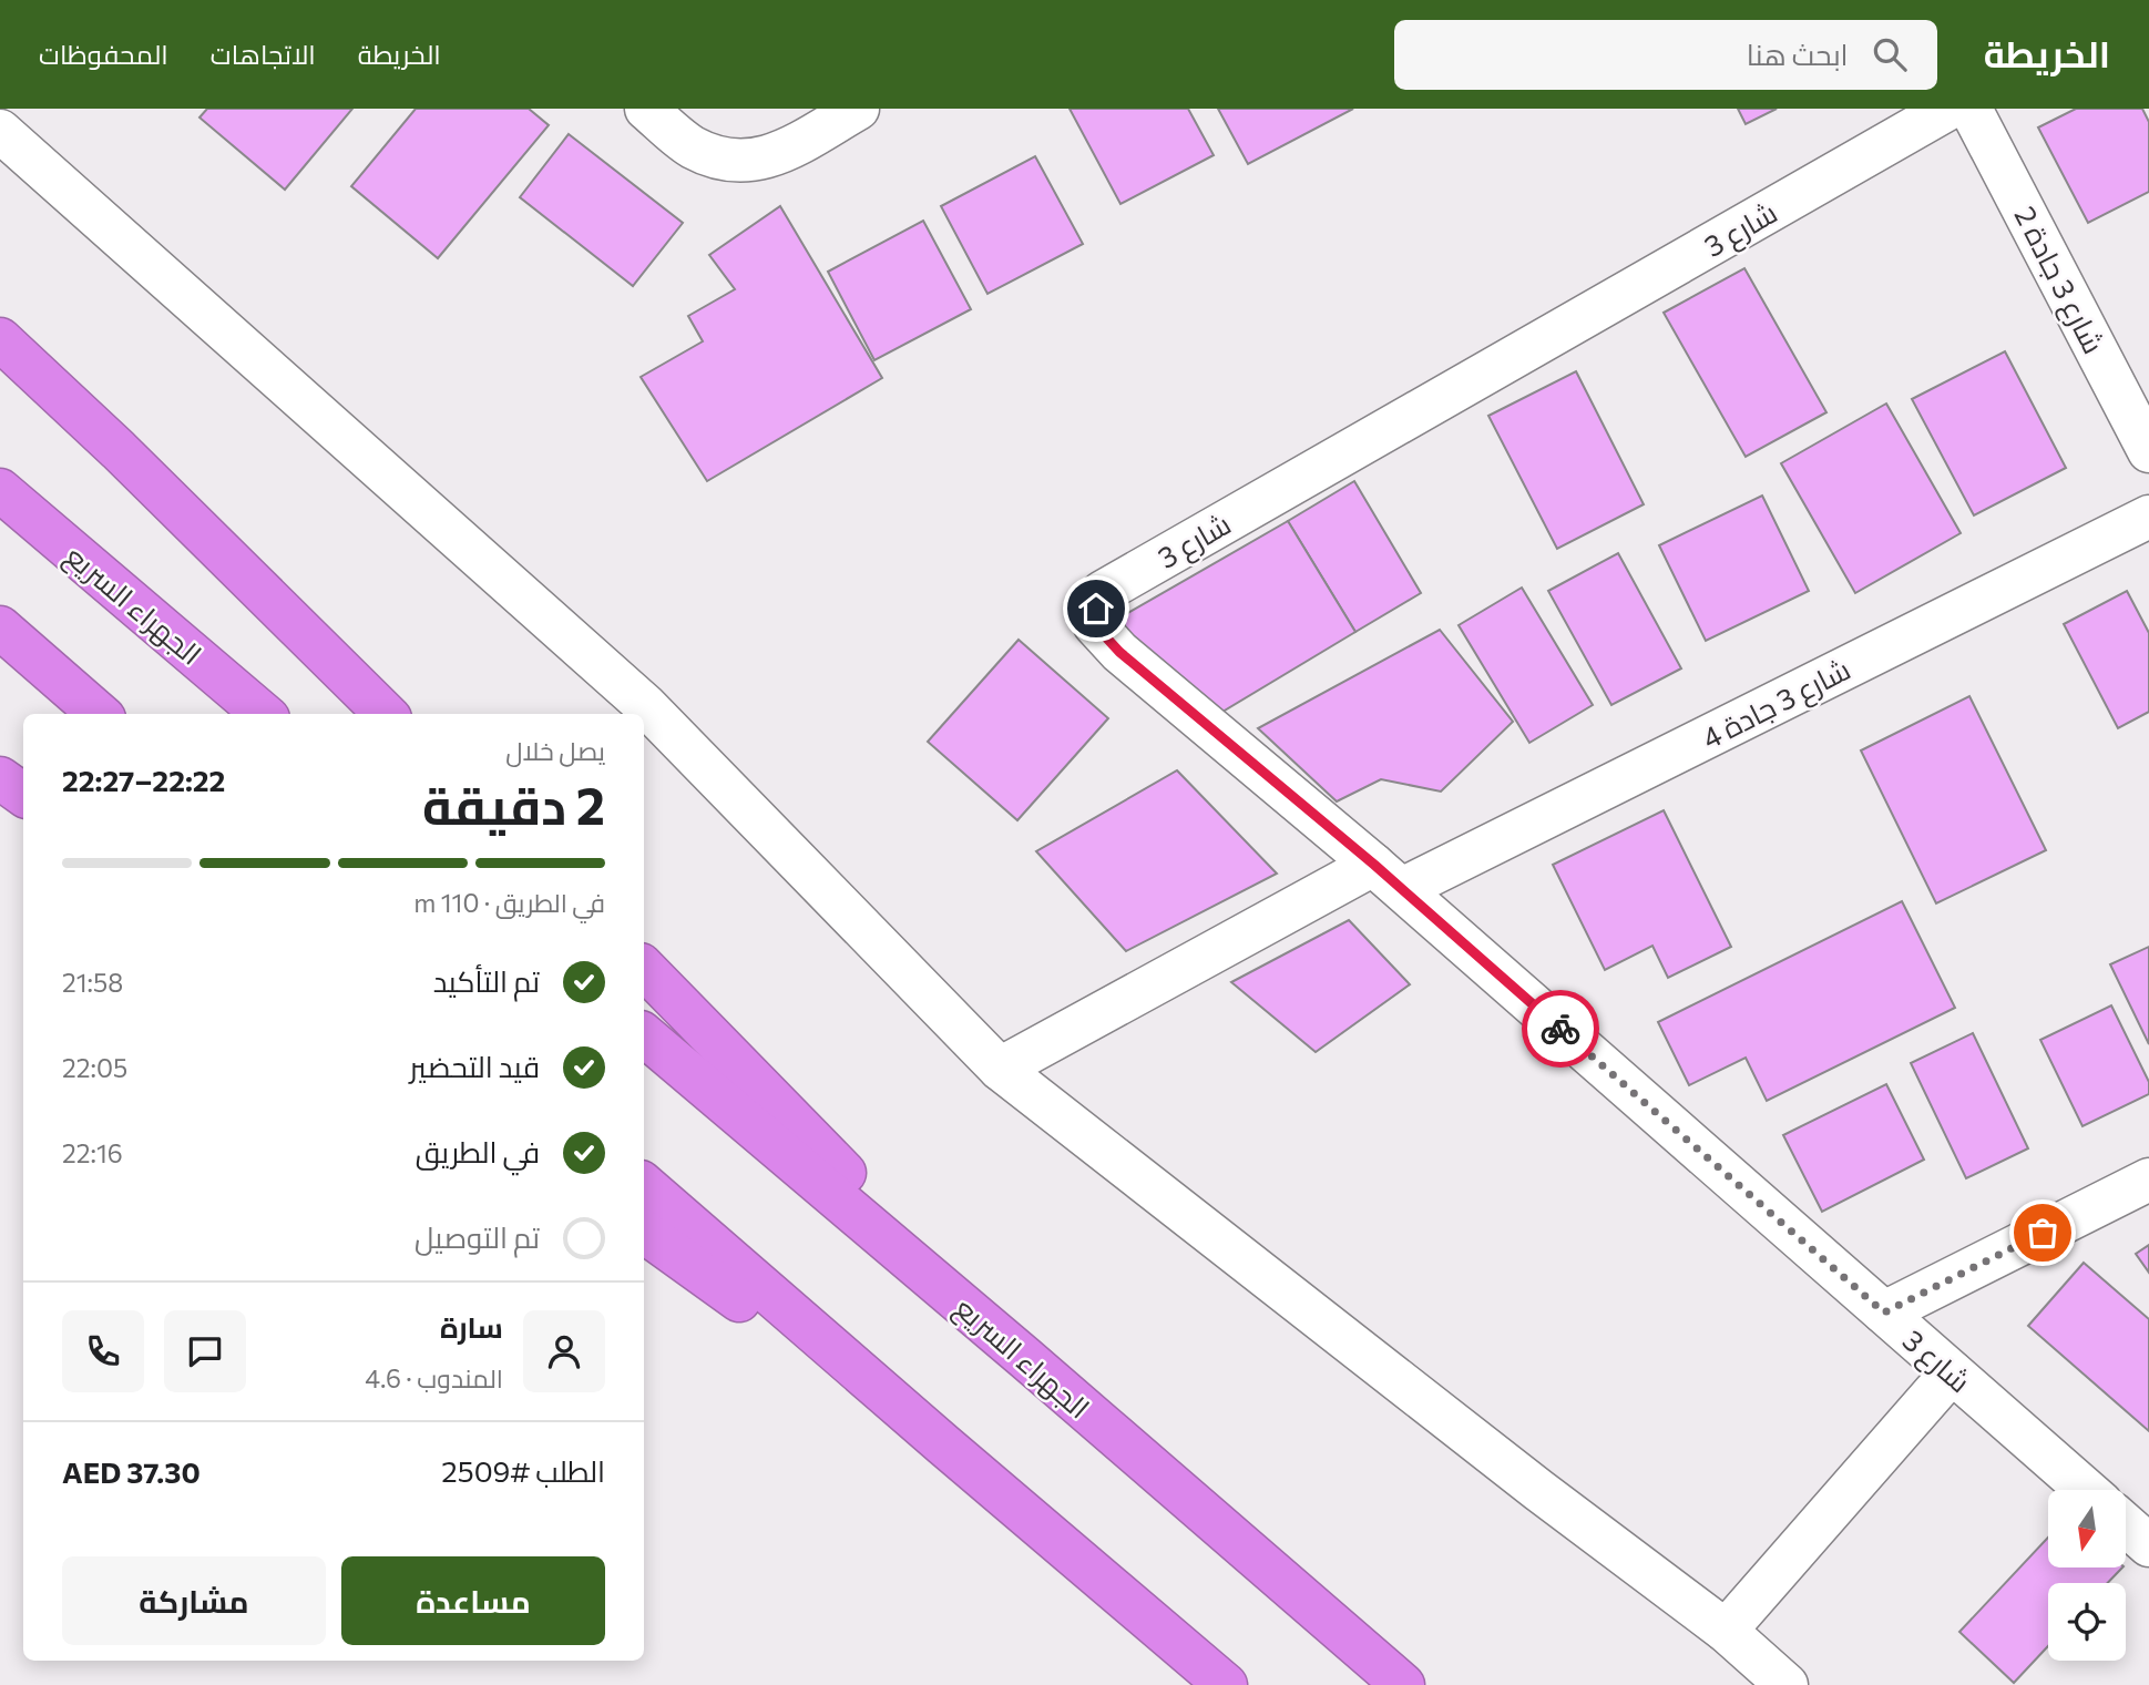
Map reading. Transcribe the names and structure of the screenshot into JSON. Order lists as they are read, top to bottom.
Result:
{
  "streets": {
    "highway": ["الجهراء السريع"],
    "street": ["شارع 3", "شارع 3 جادة 2", "شارع 3 جادة 4"]
  },
  "crossings": [
    ["شارع 3", "شارع 3 جادة 4"]
  ],
  "north": "bottom",
  "page": {
    "header": "الخريطة",
    "search": "ابحث هنا",
    "nav": ["الخريطة", "الاتجاهات", "المحفوظات"],
    "heading": ["2 دقيقة", "يصل خلال", "22:22–22:27"],
    "panel": [
      "سارة",
      "المندوب · 4.6",
      "الطلب #2509",
      "AED 37.30"
    ],
    "bar": "في الطريق · 110 m",
    "list": [
      ["تم التأكيد", "21:58"],
      ["قيد التحضير", "22:05"],
      ["في الطريق", "22:16"],
      "تم التوصيل"
    ],
    "buttons": ["مساعدة", "مشاركة"]
  }
}
